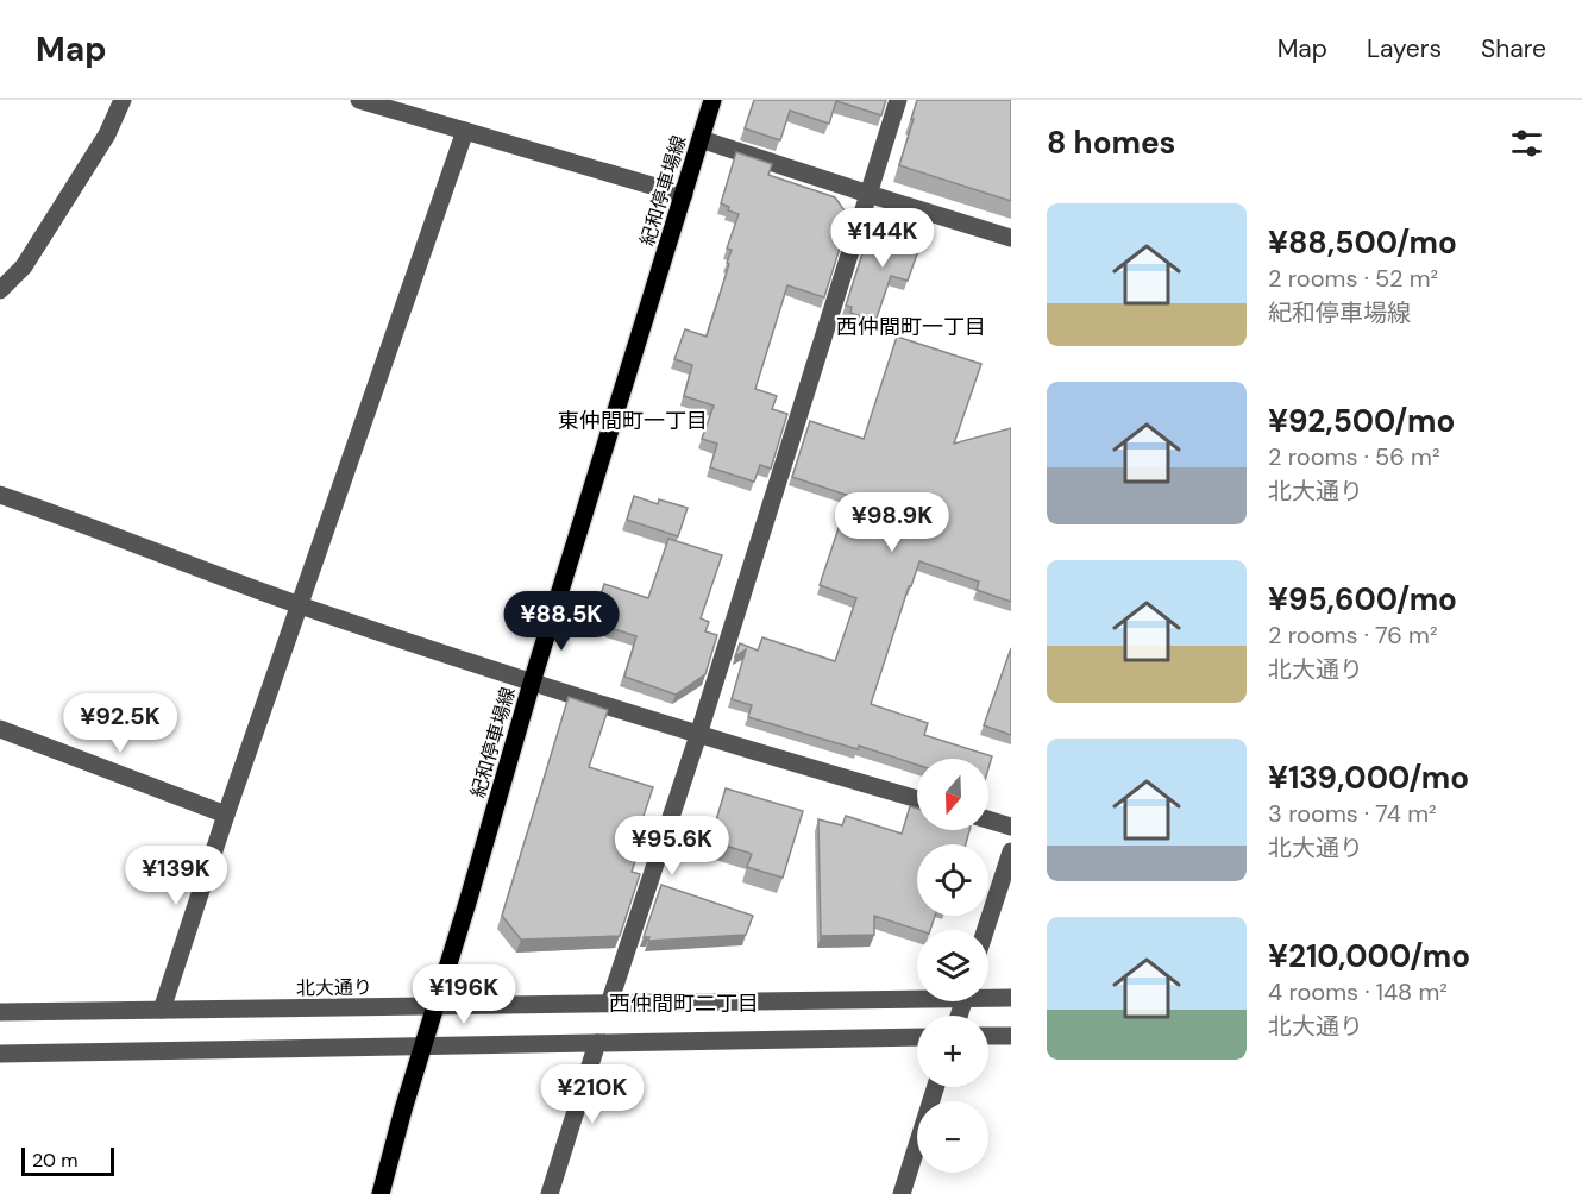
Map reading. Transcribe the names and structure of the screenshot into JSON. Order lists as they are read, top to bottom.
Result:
{
  "streets": {
    "main road": ["紀和停車場線"],
    "street": ["北大通り"]
  },
  "crossings": [
    ["紀和停車場線", "北大通り"]
  ],
  "districts": ["西仲間町一丁目", "東仲間町一丁目", "西仲間町二丁目"],
  "scale_bar": "20 m",
  "north": "bottom",
  "page": {
    "header": "Map",
    "nav": ["Map", "Layers", "Share"],
    "heading": "8 homes",
    "list": [
      {
        "name": "¥88,500/mo",
        "note": "2 rooms · 52 m² · 紀和停車場線"
      },
      {
        "name": "¥92,500/mo",
        "note": "2 rooms · 56 m² · 北大通り"
      },
      {
        "name": "¥95,600/mo",
        "note": "2 rooms · 76 m² · 北大通り"
      },
      {
        "name": "¥139,000/mo",
        "note": "3 rooms · 74 m² · 北大通り"
      },
      {
        "name": "¥210,000/mo",
        "note": "4 rooms · 148 m² · 北大通り"
      }
    ],
    "price": [
      "¥144K",
      "¥98.9K",
      "¥88.5K",
      "¥92.5K",
      "¥95.6K",
      "¥139K",
      "¥196K",
      "¥210K"
    ],
    "map_buttons": ["+", "−"],
    "scale": "20 m"
  }
}
